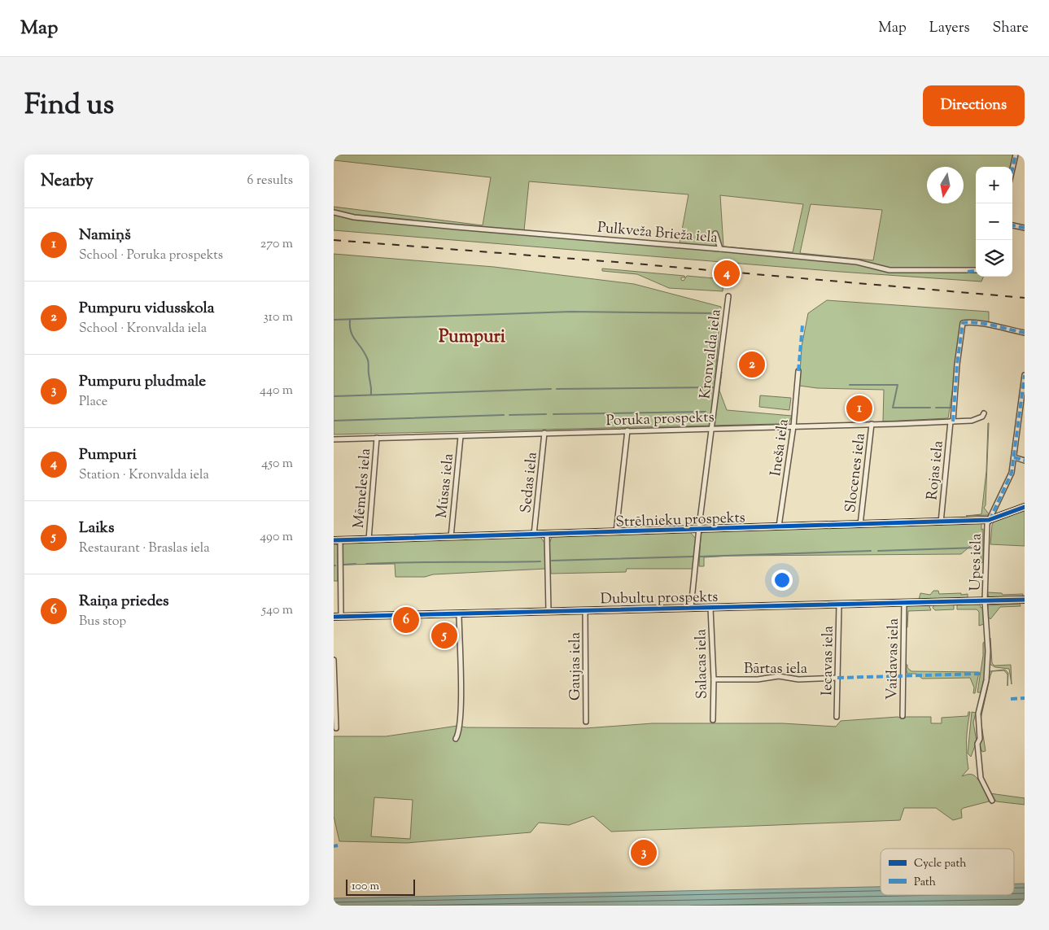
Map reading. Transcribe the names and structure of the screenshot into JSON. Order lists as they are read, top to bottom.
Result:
{
  "streets": {
    "main road": ["Strēlnieku prospekts", "Dubultu prospekts"],
    "street": [
      "Pulkveža Brieža iela",
      "Kronvalda iela",
      "Poruka prospekts",
      "Ineša iela",
      "Rojas iela",
      "Slocenes iela",
      "Sedas iela",
      "Mūsas iela",
      "Mēmeles iela",
      "Upes iela",
      "Vaidavas iela",
      "Iecavas iela",
      "Salacas iela",
      "Gaujas iela",
      "Bārtas iela"
    ]
  },
  "crossings": [
    ["Kronvalda iela", "Poruka prospekts"],
    ["Kronvalda iela", "Strēlnieku prospekts"],
    ["Kronvalda iela", "Dubultu prospekts"],
    ["Poruka prospekts", "Ineša iela"],
    ["Poruka prospekts", "Rojas iela"],
    ["Poruka prospekts", "Slocenes iela"],
    ["Poruka prospekts", "Sedas iela"],
    ["Poruka prospekts", "Mūsas iela"],
    ["Poruka prospekts", "Mēmeles iela"],
    ["Ineša iela", "Strēlnieku prospekts"],
    ["Rojas iela", "Strēlnieku prospekts"],
    ["Slocenes iela", "Strēlnieku prospekts"],
    ["Sedas iela", "Strēlnieku prospekts"],
    ["Mūsas iela", "Strēlnieku prospekts"],
    ["Mēmeles iela", "Strēlnieku prospekts"],
    ["Strēlnieku prospekts", "Upes iela"],
    ["Upes iela", "Dubultu prospekts"],
    ["Dubultu prospekts", "Vaidavas iela"],
    ["Dubultu prospekts", "Iecavas iela"],
    ["Dubultu prospekts", "Salacas iela"],
    ["Dubultu prospekts", "Gaujas iela"],
    ["Iecavas iela", "Bārtas iela"],
    ["Salacas iela", "Bārtas iela"]
  ],
  "districts": ["Pumpuri"],
  "legend": ["Cycle path", "Path"],
  "scale_bar": "100 m",
  "north": "bottom",
  "page": {
    "header": "Map",
    "nav": ["Map", "Layers", "Share"],
    "title": "Find us",
    "buttons": "Directions",
    "heading": ["Nearby", "6 results"],
    "map_buttons": ["+", "−"],
    "list": [
      {
        "mark": "1",
        "name": "Namiņš",
        "note": "School · Poruka prospekts",
        "value": "270 m"
      },
      {
        "mark": "2",
        "name": "Pumpuru vidusskola",
        "note": "School · Kronvalda iela",
        "value": "310 m"
      },
      {
        "mark": "3",
        "name": "Pumpuru pludmale",
        "note": "Place",
        "value": "440 m"
      },
      {
        "mark": "4",
        "name": "Pumpuri",
        "note": "Station · Kronvalda iela",
        "value": "450 m"
      },
      {
        "mark": "5",
        "name": "Laiks",
        "note": "Restaurant · Braslas iela",
        "value": "490 m"
      },
      {
        "mark": "6",
        "name": "Raiņa priedes",
        "note": "Bus stop",
        "value": "540 m"
      }
    ],
    "pins": [
      "4",
      "2",
      "1",
      "6",
      "5",
      "3"
    ],
    "scale": "100 m"
  }
}
